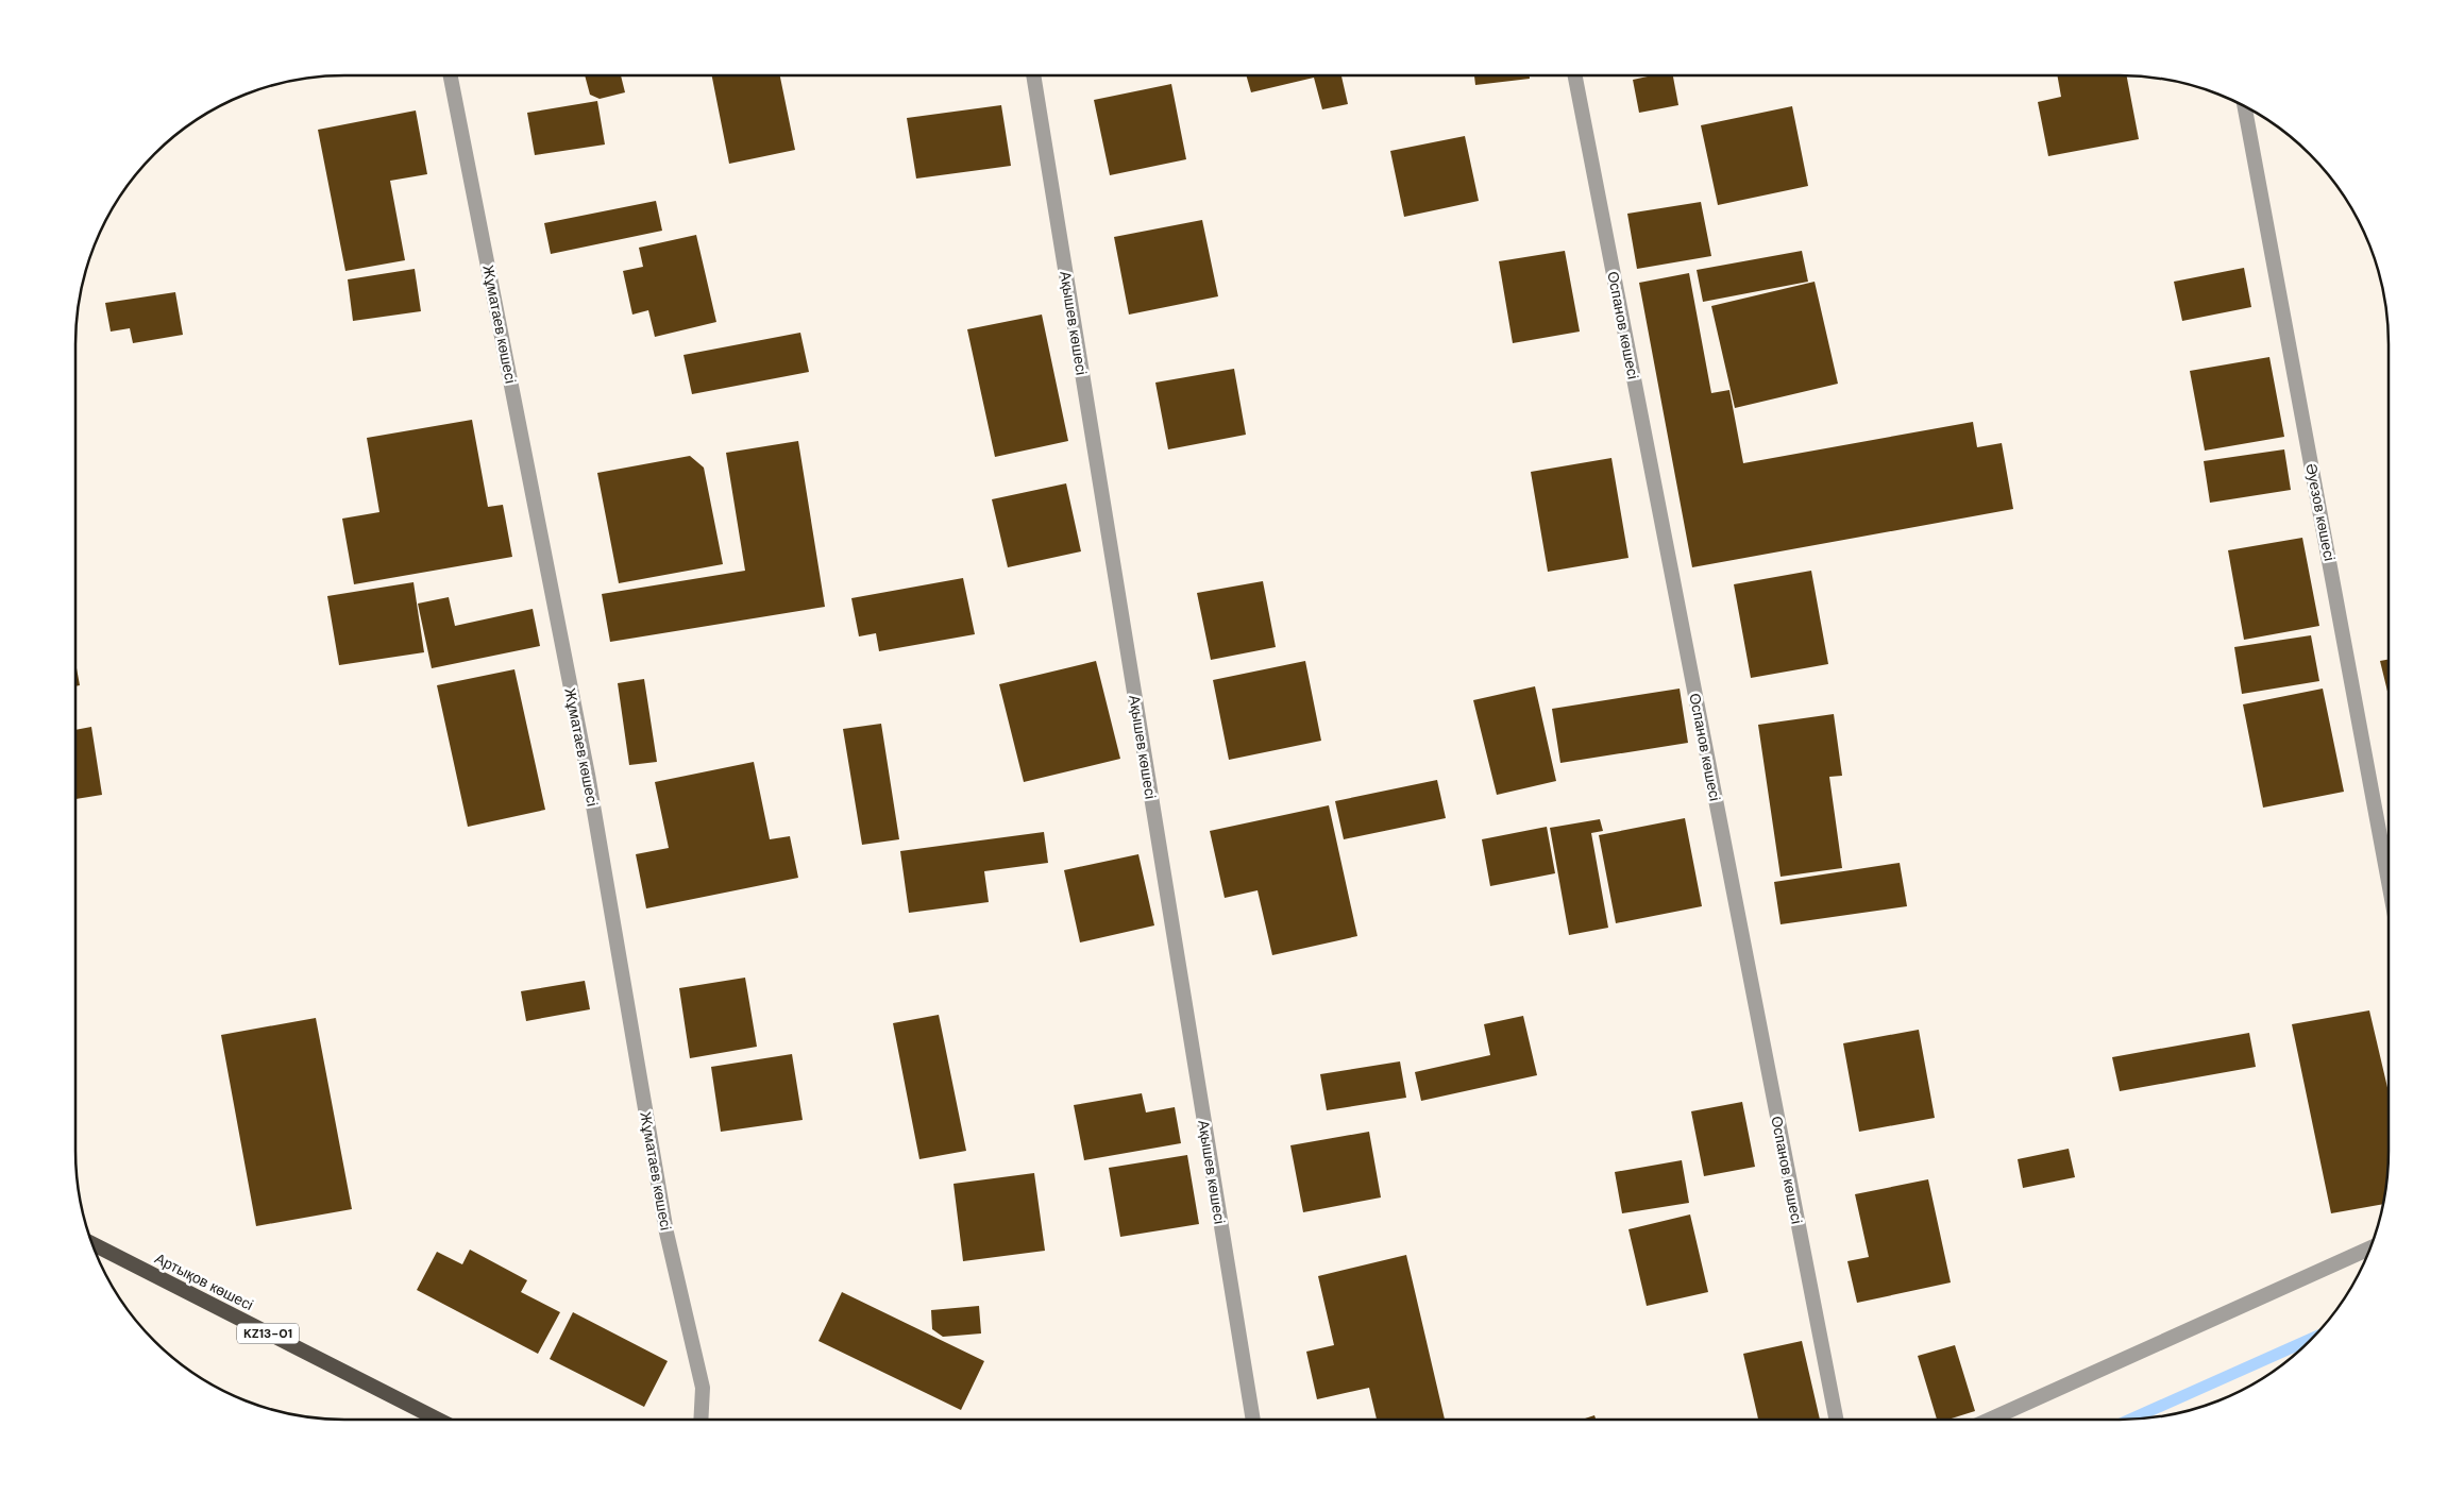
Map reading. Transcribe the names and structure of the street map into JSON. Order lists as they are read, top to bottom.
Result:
{
  "streets": {
    "highway": ["Артықов көшесі", "KZ13-01"],
    "street": [
      "Ақышев көшесі",
      "Жұматаев көшесі",
      "Оспанов көшесі",
      "Әуезов көшесі"
    ]
  }
}
